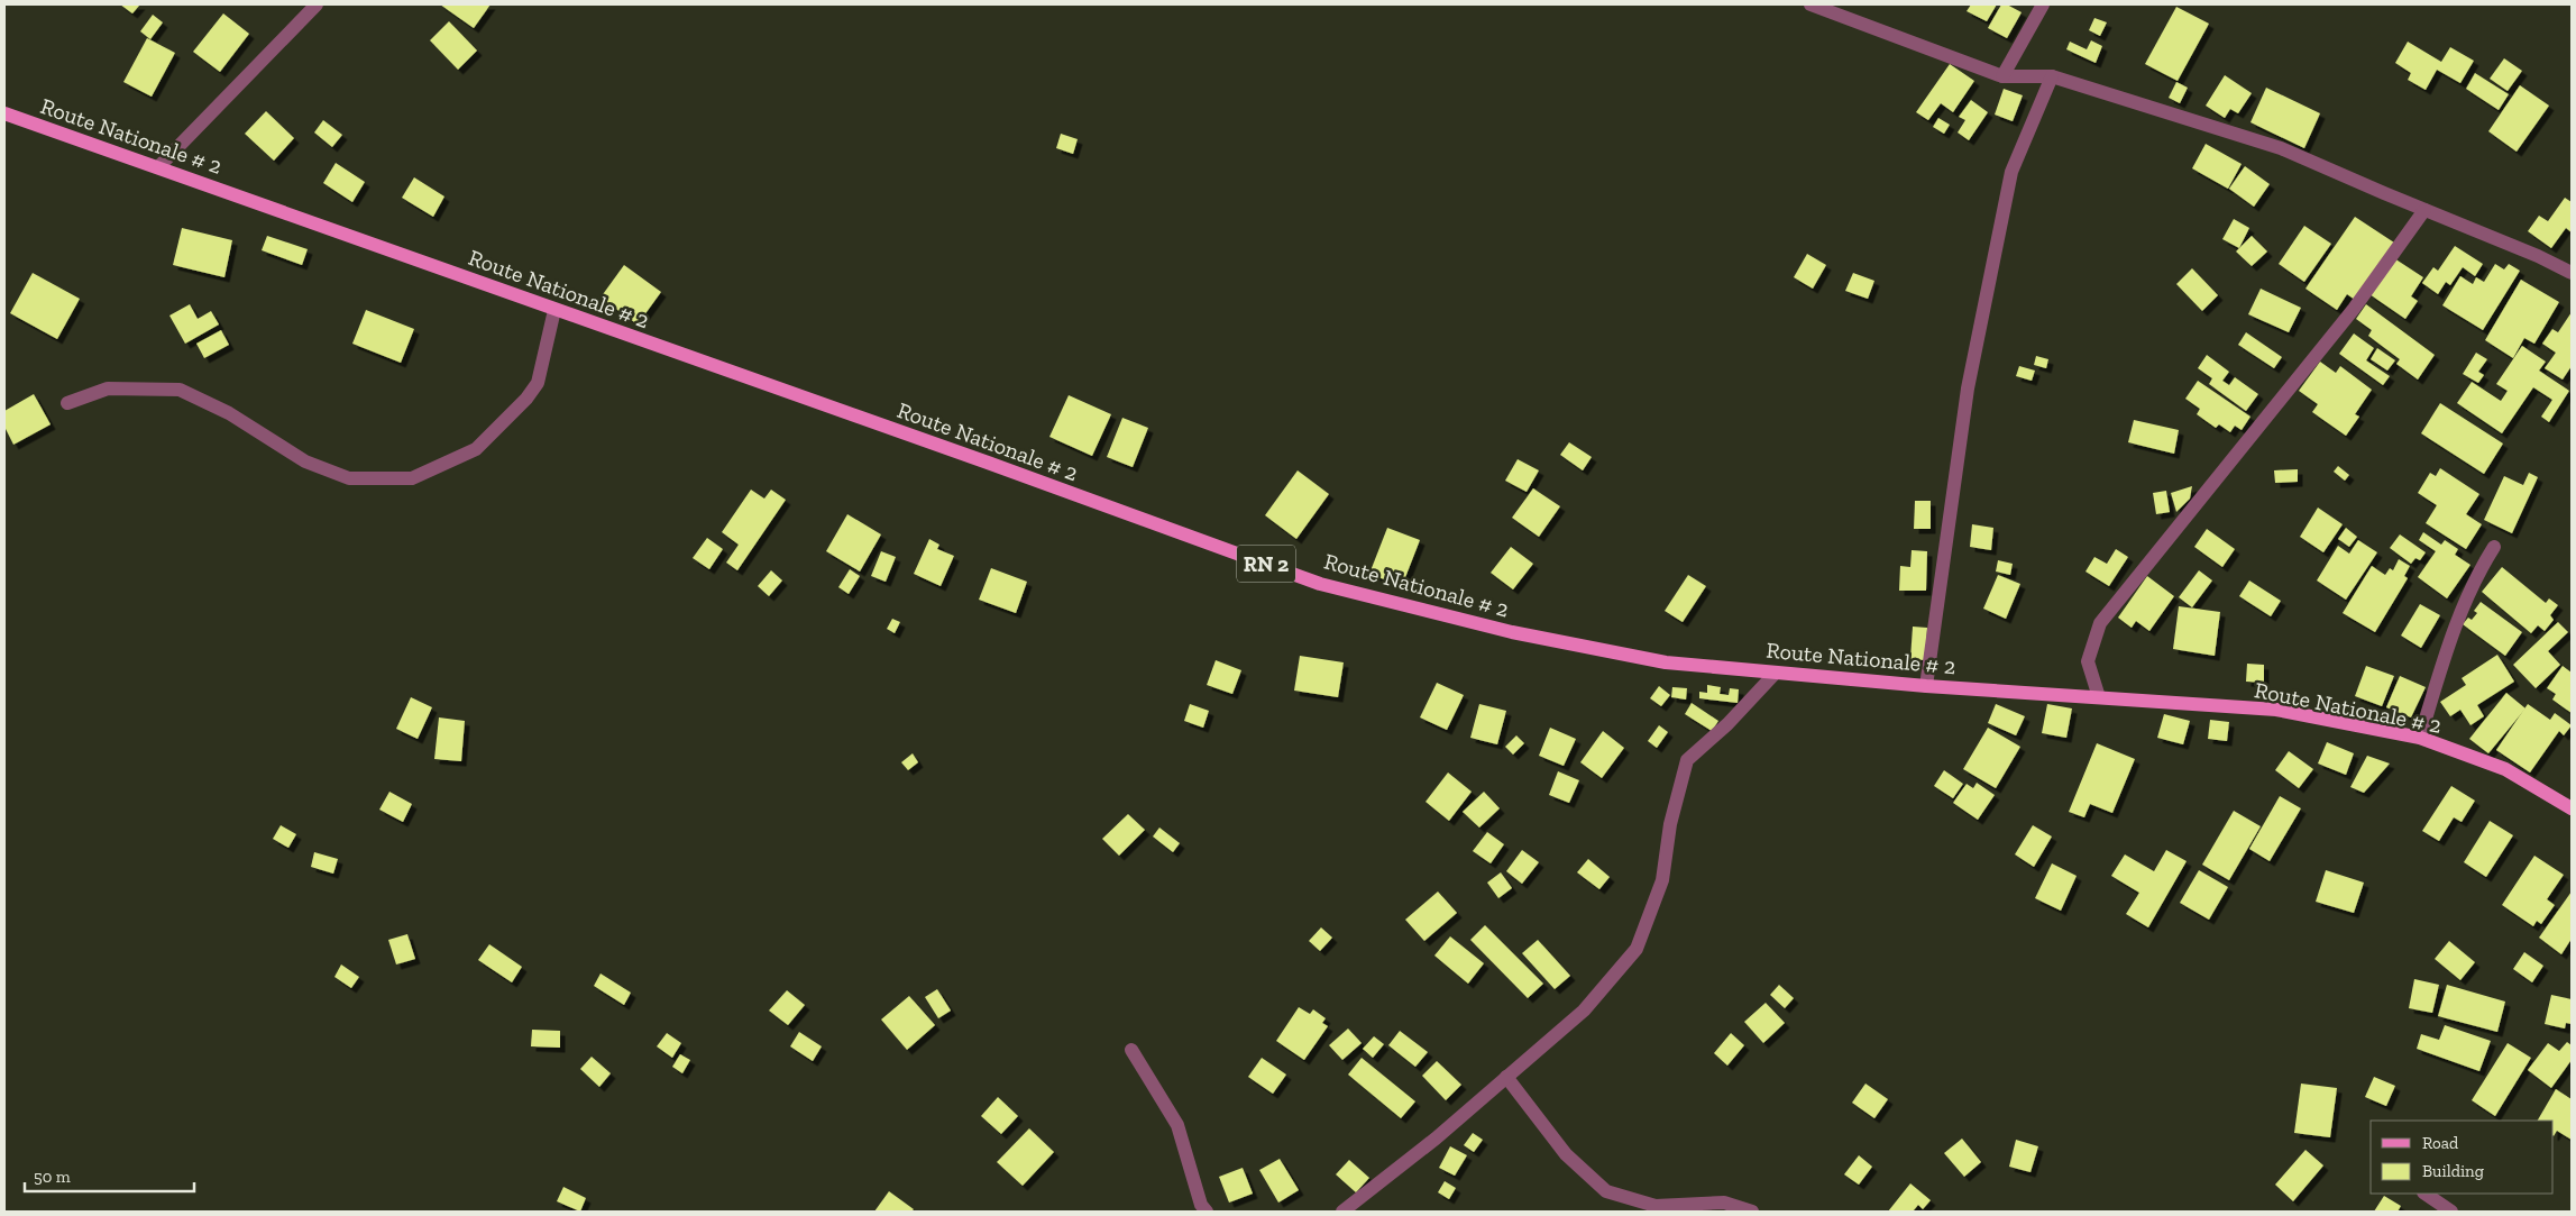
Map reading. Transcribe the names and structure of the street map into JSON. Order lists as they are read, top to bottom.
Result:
{
  "streets": {
    "main road": ["Route Nationale # 2", "RN 2"]
  },
  "legend": ["Road", "Building"],
  "scale_bar": "50 m"
}
